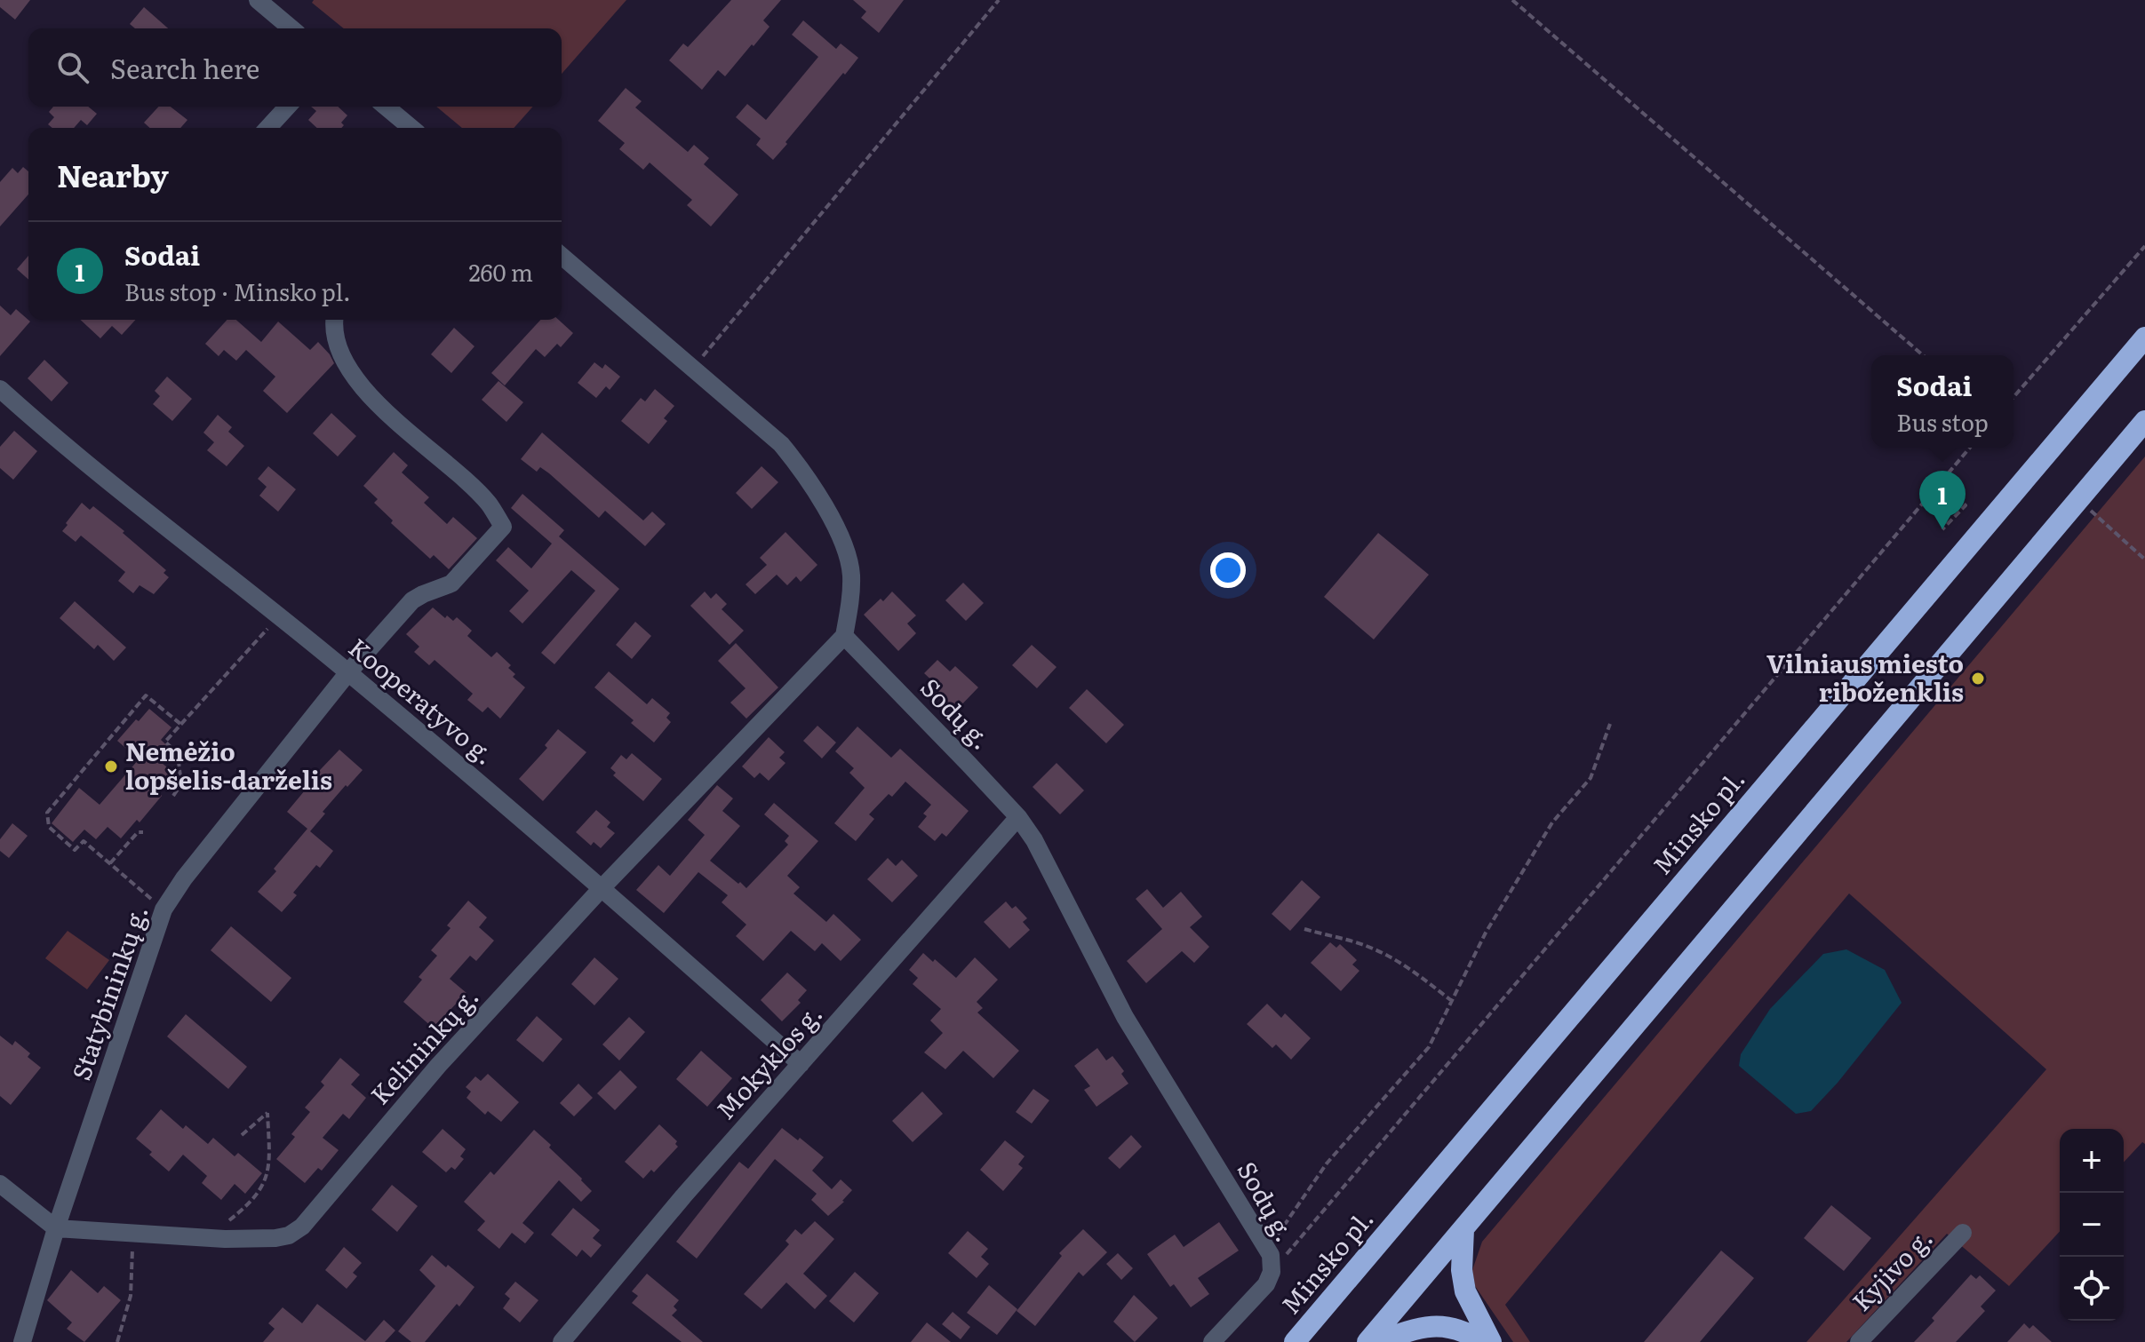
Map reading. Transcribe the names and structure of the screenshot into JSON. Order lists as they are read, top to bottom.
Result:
{
  "streets": {
    "highway": ["Minsko pl."],
    "street": [
      "Kooperatyvo g.",
      "Sodų g.",
      "Statybininkų g.",
      "Kelininkų g.",
      "Mokyklos g.",
      "Kyjivo g."
    ]
  },
  "crossings": [
    ["Kooperatyvo g.", "Statybininkų g."],
    ["Kooperatyvo g.", "Kelininkų g."],
    ["Kooperatyvo g.", "Mokyklos g."],
    ["Sodų g.", "Kelininkų g."],
    ["Sodų g.", "Mokyklos g."],
    ["Statybininkų g.", "Kelininkų g."]
  ],
  "places": ["Vilniaus miesto riboženklis", "Nemėžio lopšelis-darželis"],
  "page": {
    "search": "Search here",
    "heading": "Nearby",
    "list": [
      {
        "mark": "1",
        "name": "Sodai",
        "note": "Bus stop · Minsko pl.",
        "value": "260 m"
      }
    ],
    "popup": ["Sodai", "Bus stop"],
    "pins": "1",
    "map_buttons": ["+", "−"]
  }
}
